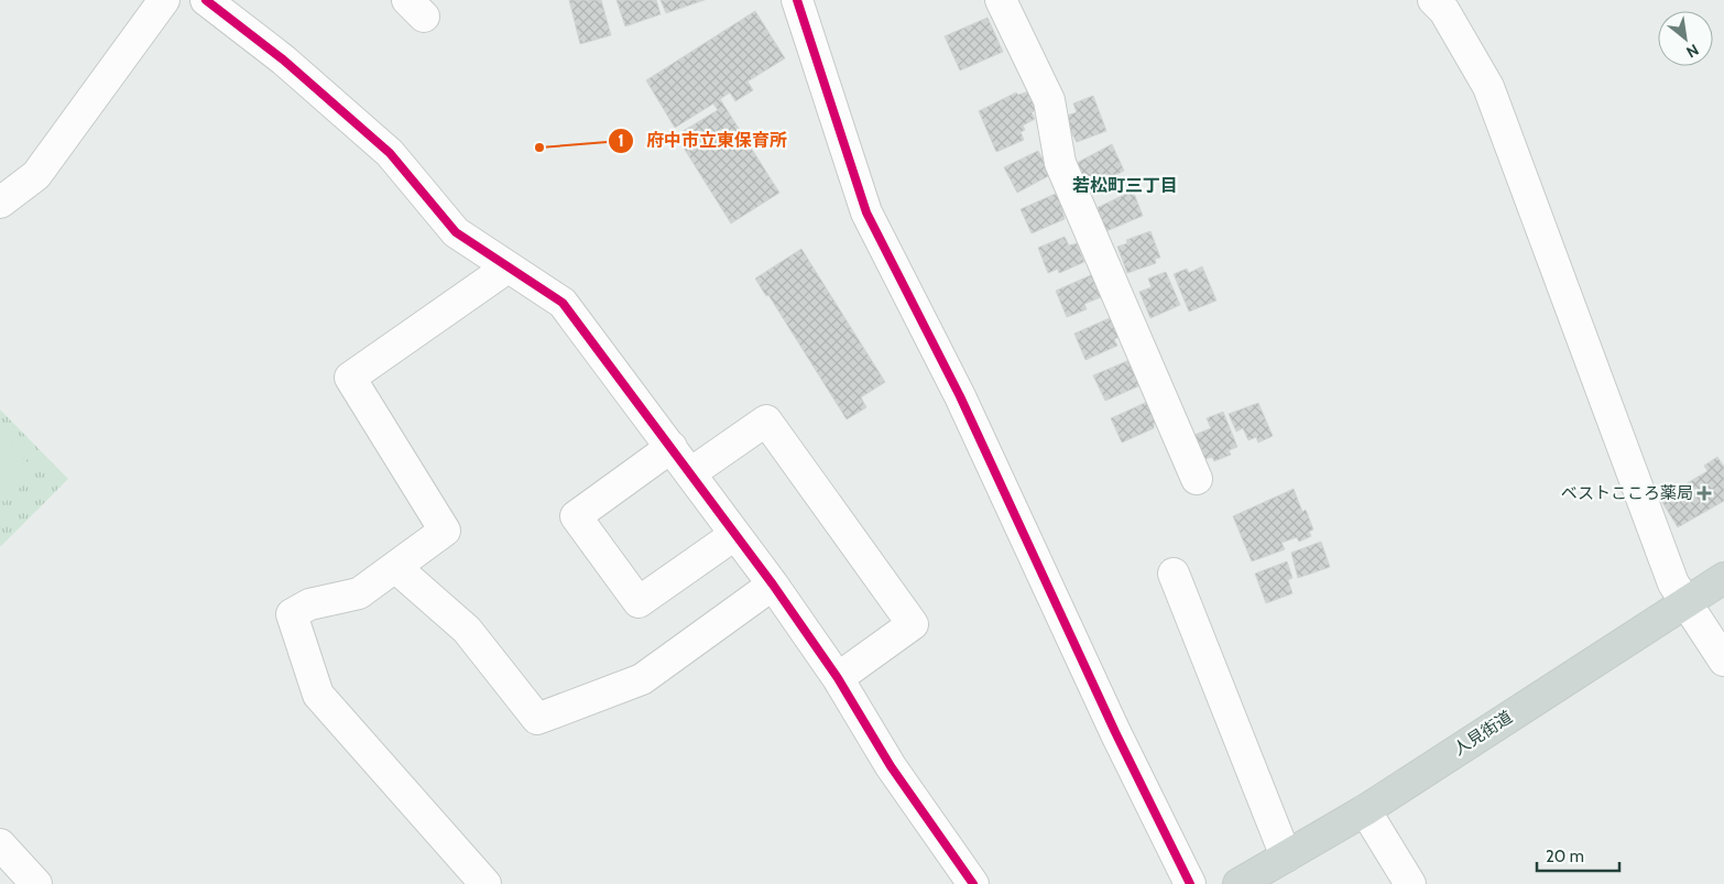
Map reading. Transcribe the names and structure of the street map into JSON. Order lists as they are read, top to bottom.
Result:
{
  "streets": {
    "main road": ["人見街道"]
  },
  "districts": ["若松町三丁目"],
  "places": {
    "other": ["府中市立東保育所"],
    "health": ["ベストこころ薬局"]
  },
  "scale_bar": "20 m",
  "north": "bottom right"
}
